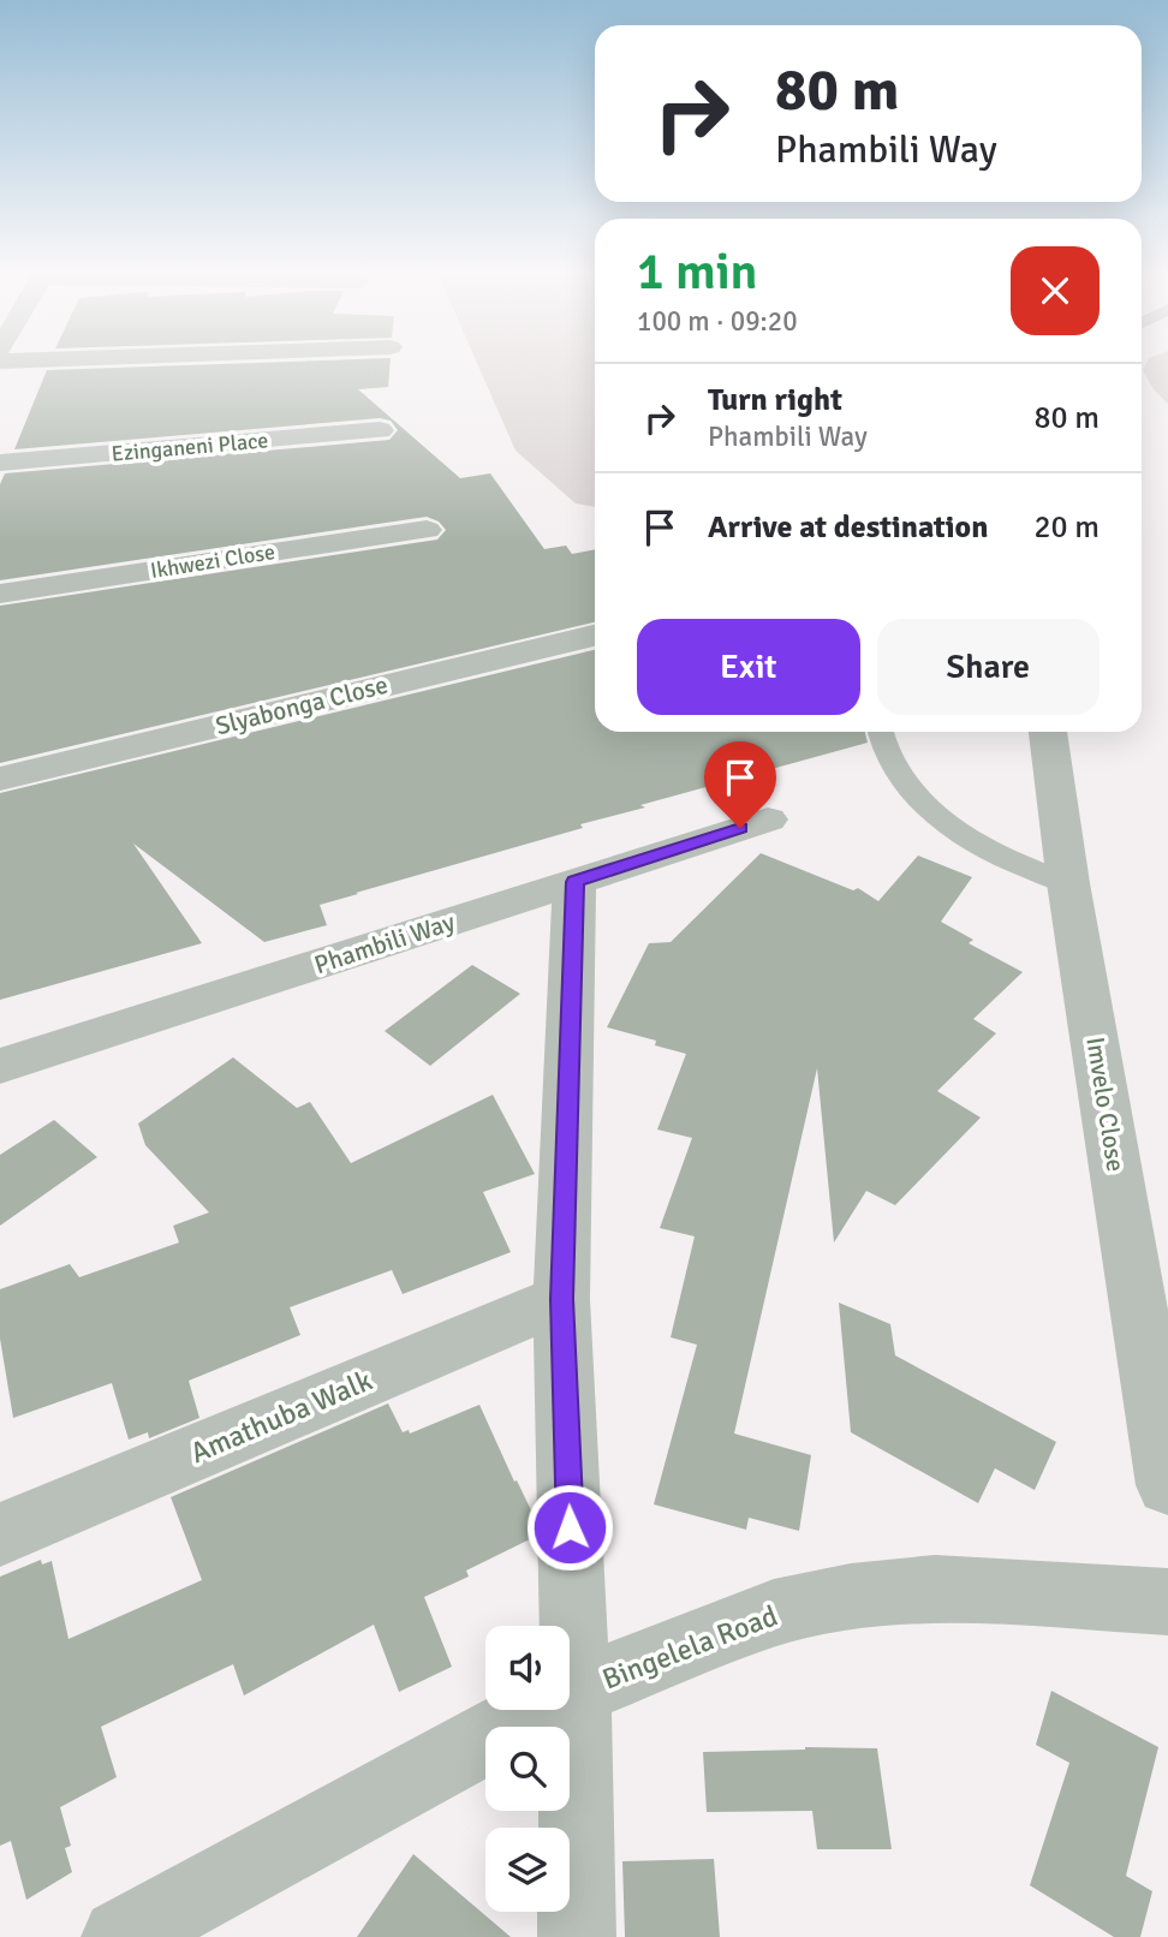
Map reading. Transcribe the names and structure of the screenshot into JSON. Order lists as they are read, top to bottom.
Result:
{
  "streets": {
    "street": [
      "Ezinganeni Place",
      "Ikhwezi Close",
      "Slyabonga Close",
      "Phambili Way",
      "Imvelo Close",
      "Amathuba Walk",
      "Bingelela Road"
    ]
  },
  "page": {
    "turn": ["80 m", "Phambili Way"],
    "heading": ["1 min", "100 m · 09:20"],
    "list": [
      {
        "name": "Turn right",
        "note": "Phambili Way",
        "value": "80 m"
      },
      {
        "name": "Arrive at destination",
        "value": "20 m"
      }
    ],
    "buttons": ["Exit", "Share"]
  }
}
